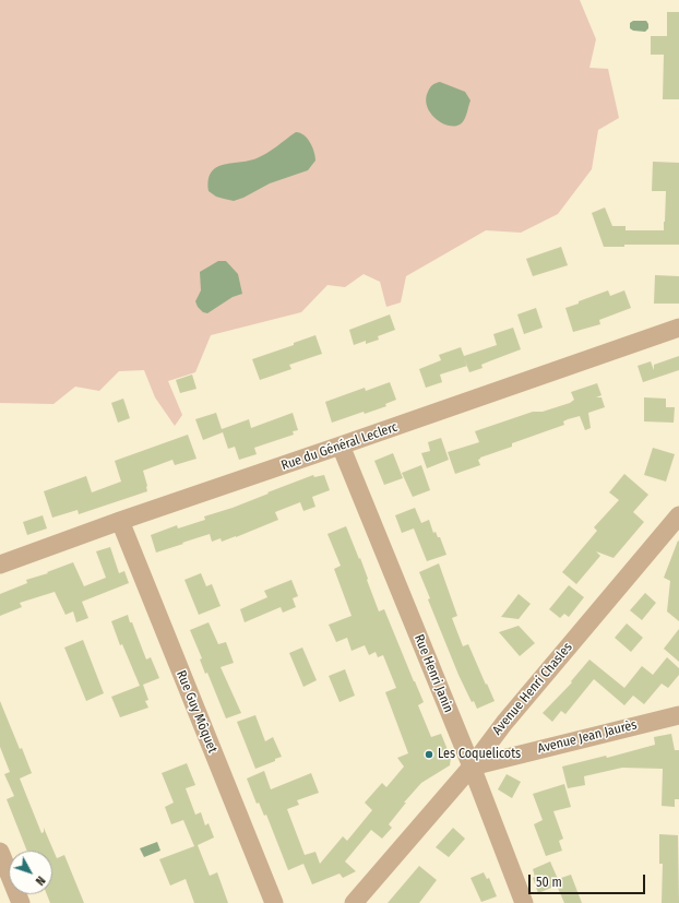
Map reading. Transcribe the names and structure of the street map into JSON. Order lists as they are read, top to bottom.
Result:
{
  "streets": {
    "street": [
      "Rue du Général Leclerc",
      "Rue Henri Janin",
      "Avenue Henri Chasles",
      "Rue Guy Môquet",
      "Avenue Jean Jaurès"
    ]
  },
  "crossings": [
    ["Rue du Général Leclerc", "Rue Henri Janin"],
    ["Rue du Général Leclerc", "Rue Guy Môquet"],
    ["Rue Henri Janin", "Avenue Henri Chasles"],
    ["Rue Henri Janin", "Avenue Jean Jaurès"],
    ["Avenue Henri Chasles", "Avenue Jean Jaurès"]
  ],
  "places": ["Les Coquelicots"],
  "scale_bar": "50 m",
  "north": "bottom right"
}
